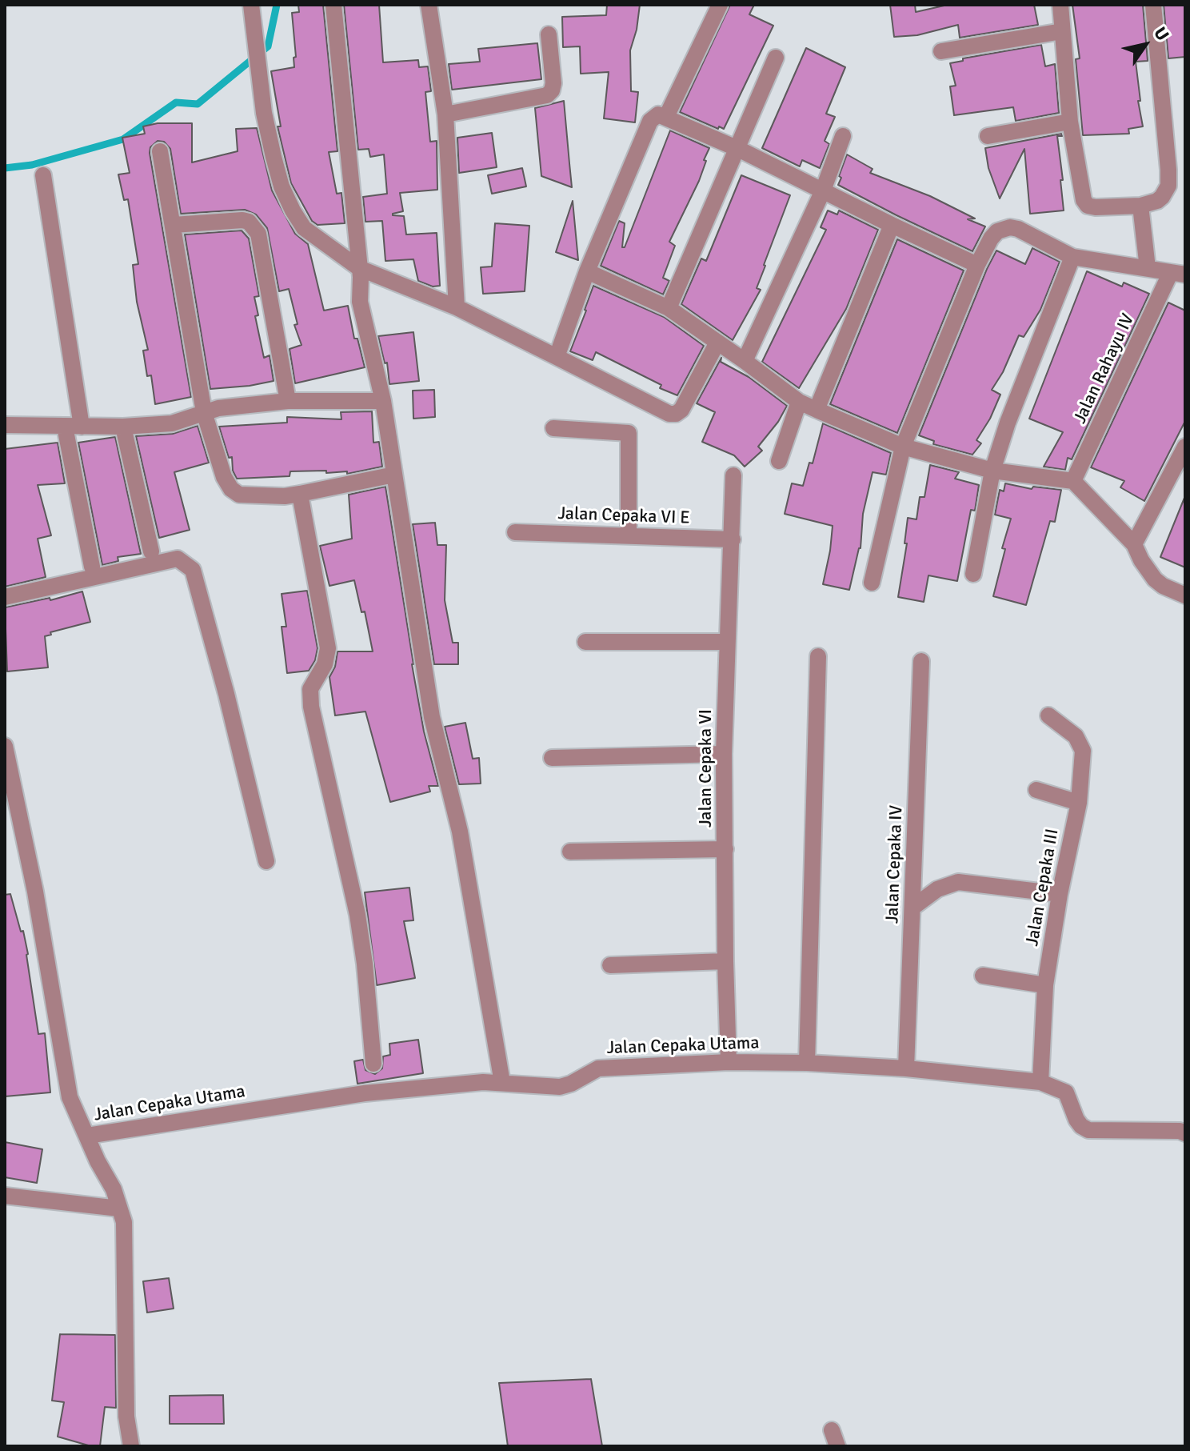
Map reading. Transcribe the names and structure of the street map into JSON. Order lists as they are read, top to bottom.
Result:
{
  "streets": {
    "street": [
      "Jalan Rahayu IV",
      "Jalan Cepaka VI E",
      "Jalan Cepaka VI",
      "Jalan Cepaka IV",
      "Jalan Cepaka III",
      "Jalan Cepaka Utama"
    ]
  },
  "crossings": [
    ["Jalan Cepaka VI E", "Jalan Cepaka VI"],
    ["Jalan Cepaka VI", "Jalan Cepaka Utama"],
    ["Jalan Cepaka IV", "Jalan Cepaka Utama"],
    ["Jalan Cepaka III", "Jalan Cepaka Utama"]
  ],
  "north": "top right"
}
